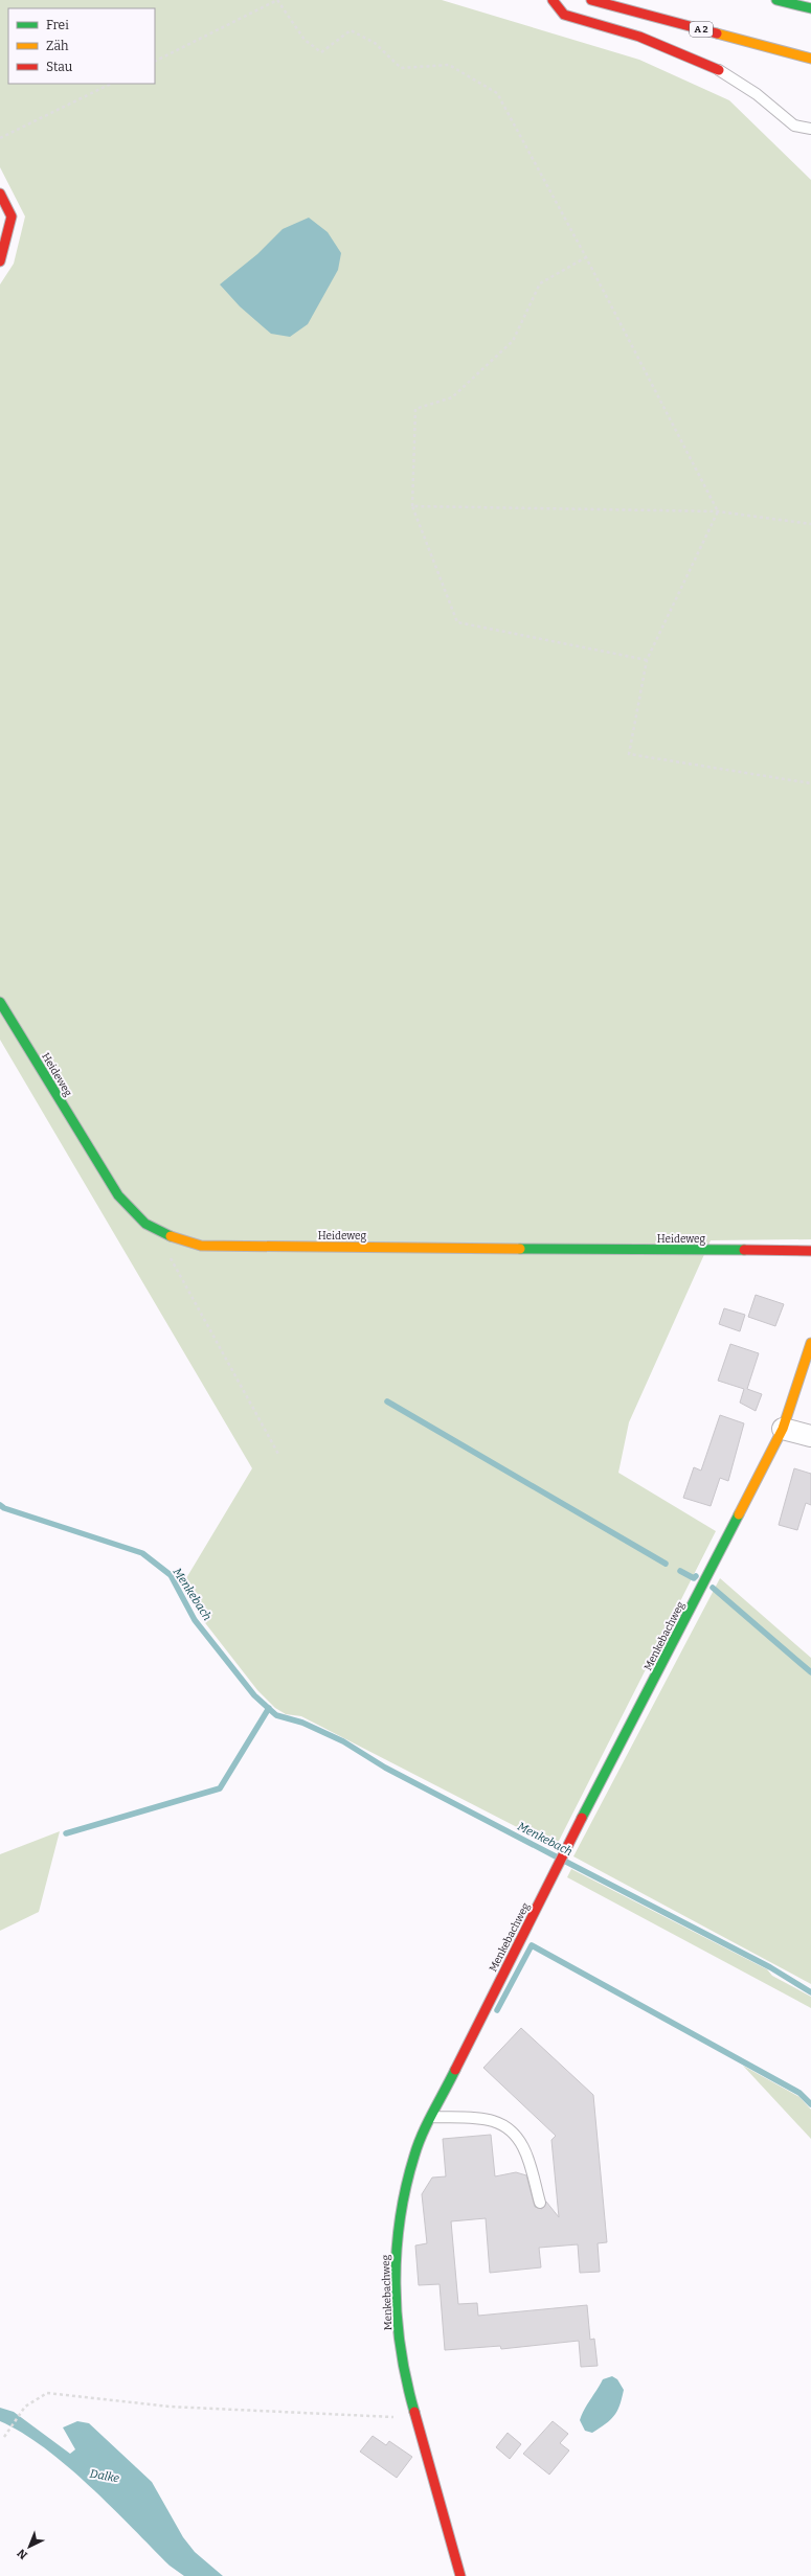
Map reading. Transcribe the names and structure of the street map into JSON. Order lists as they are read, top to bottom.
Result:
{
  "streets": {
    "main road": ["A 2", "Heideweg", "Menkebachweg"]
  },
  "water": ["Menkebach", "Dalke"],
  "legend": ["Frei", "Zäh", "Stau"],
  "north": "bottom left"
}
